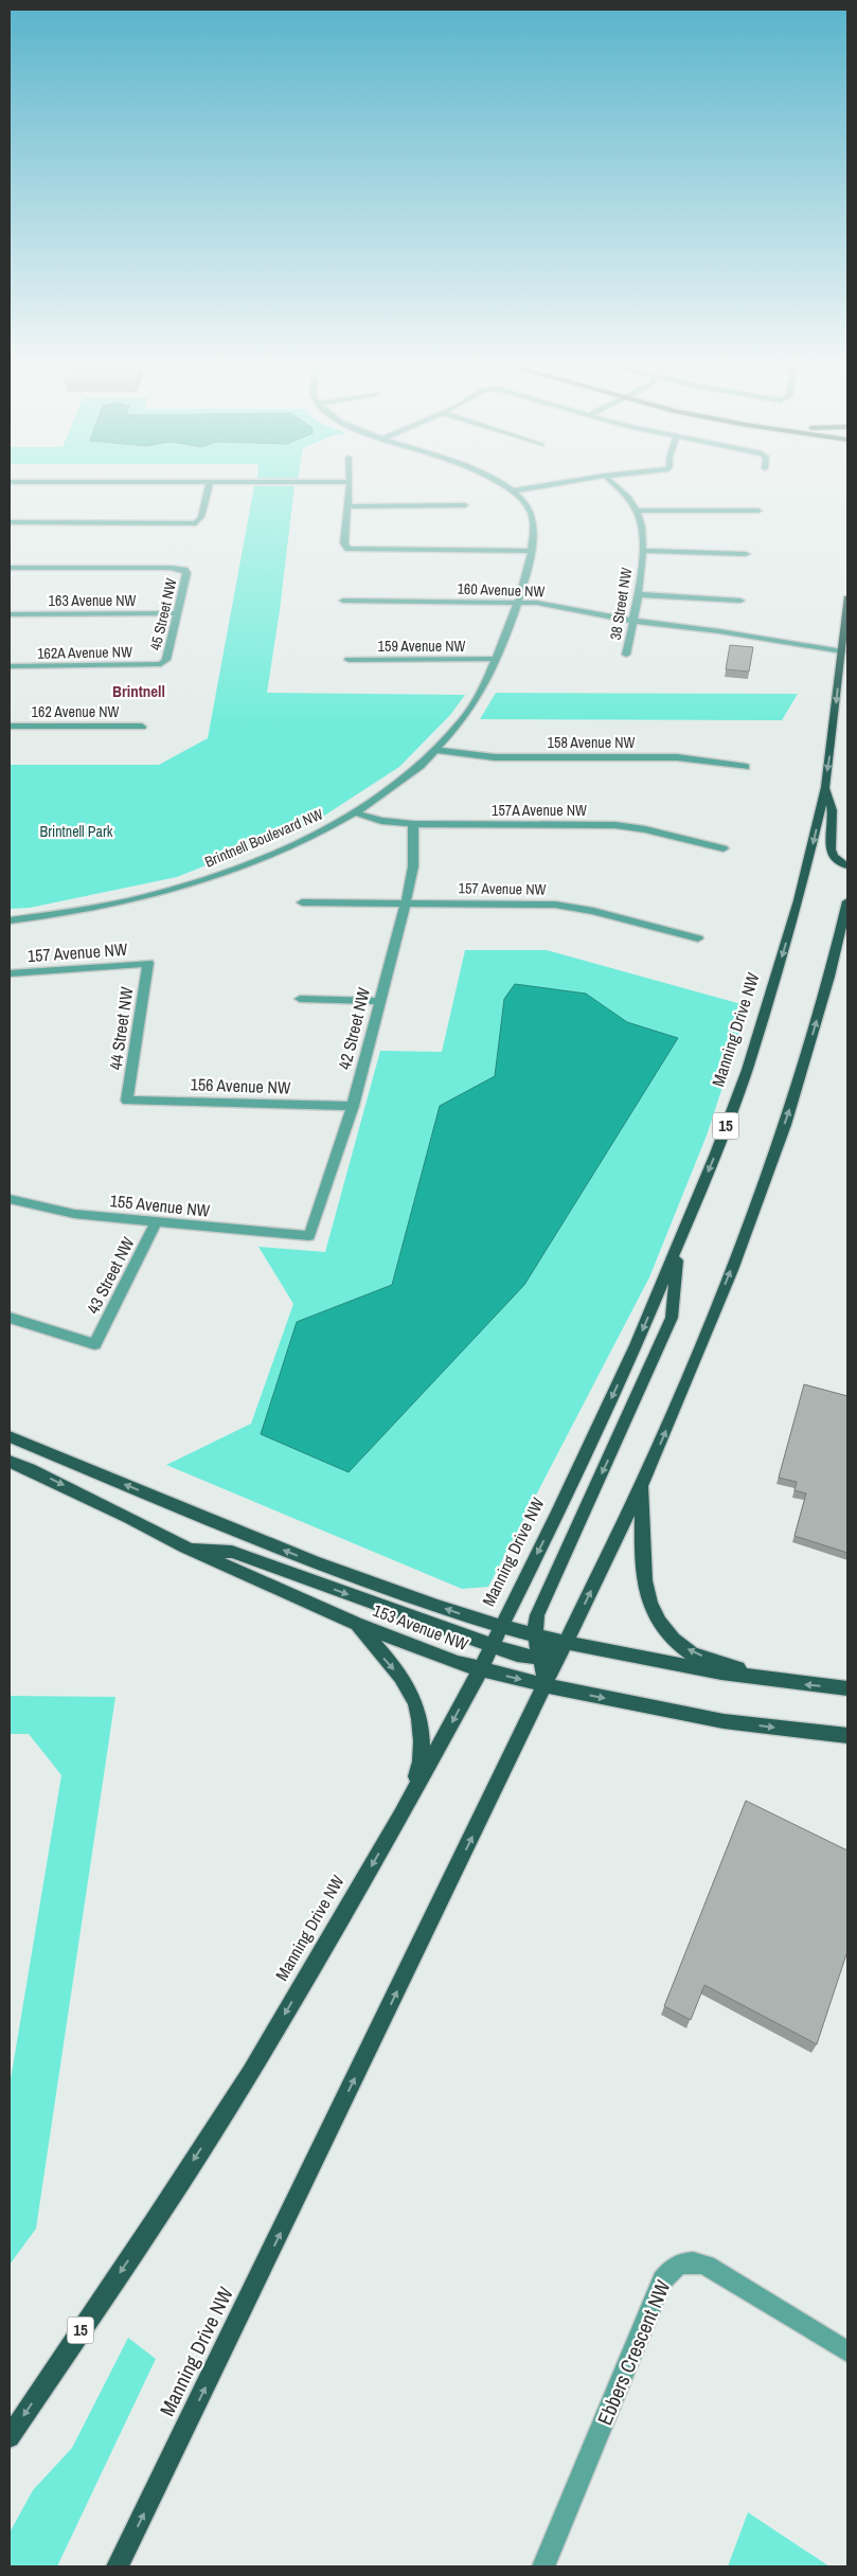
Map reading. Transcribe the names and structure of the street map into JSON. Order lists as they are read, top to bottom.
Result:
{
  "streets": {
    "main road": ["Manning Drive NW", "15", "153 Avenue NW"],
    "street": [
      "160 Avenue NW",
      "163 Avenue NW",
      "38 Street NW",
      "45 Street NW",
      "159 Avenue NW",
      "162A Avenue NW",
      "162 Avenue NW",
      "158 Avenue NW",
      "157A Avenue NW",
      "Brintnell Boulevard NW",
      "157 Avenue NW",
      "44 Street NW",
      "42 Street NW",
      "156 Avenue NW",
      "155 Avenue NW",
      "43 Street NW",
      "Ebbers Crescent NW"
    ]
  },
  "crossings": [
    ["160 Avenue NW", "38 Street NW"],
    ["160 Avenue NW", "Brintnell Boulevard NW"],
    ["160 Avenue NW", "Manning Drive NW"],
    ["163 Avenue NW", "45 Street NW"],
    ["45 Street NW", "162A Avenue NW"],
    ["159 Avenue NW", "Brintnell Boulevard NW"],
    ["158 Avenue NW", "Brintnell Boulevard NW"],
    ["157A Avenue NW", "Brintnell Boulevard NW"],
    ["157A Avenue NW", "42 Street NW"],
    ["157 Avenue NW", "44 Street NW"],
    ["157 Avenue NW", "42 Street NW"],
    ["44 Street NW", "156 Avenue NW"],
    ["42 Street NW", "156 Avenue NW"],
    ["42 Street NW", "155 Avenue NW"],
    ["Manning Drive NW", "153 Avenue NW"],
    ["155 Avenue NW", "43 Street NW"]
  ],
  "districts": ["Brintnell"],
  "parks": ["Brintnell Park"]
}
